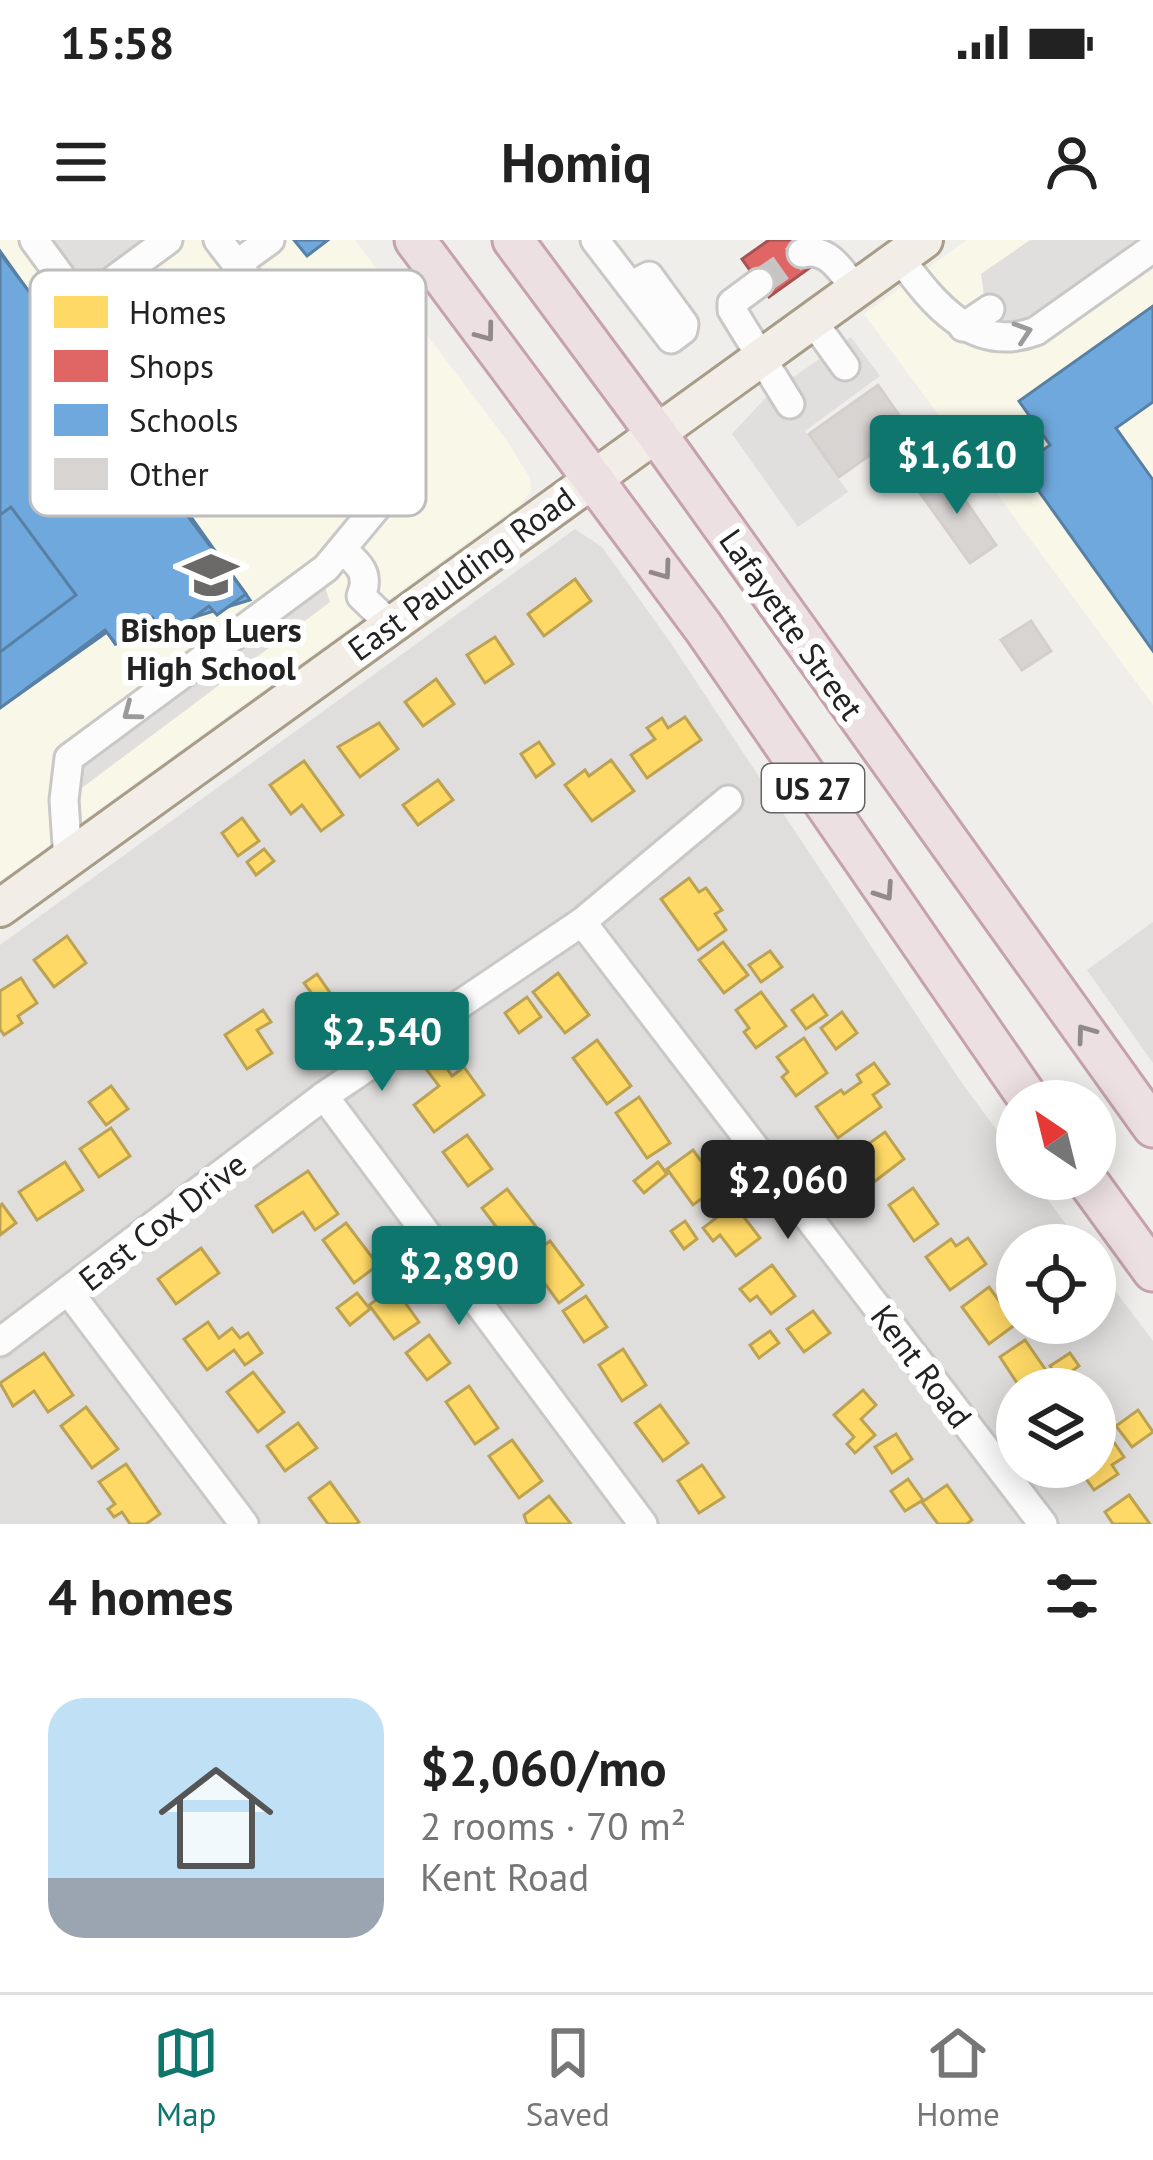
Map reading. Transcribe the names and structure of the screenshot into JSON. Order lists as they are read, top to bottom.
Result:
{
  "streets": {
    "highway": ["Lafayette Street", "US 27"],
    "main road": ["East Paulding Road"],
    "street": ["East Cox Drive", "Kent Road"]
  },
  "crossings": [
    ["East Paulding Road", "Lafayette Street"],
    ["East Paulding Road", "US 27"],
    ["East Cox Drive", "Kent Road"]
  ],
  "places": {
    "school or university": ["Bishop Luers High School"]
  },
  "legend": [
    "Homes",
    "Shops",
    "Schools",
    "Other"
  ],
  "north": "top left",
  "page": {
    "status": "15:58",
    "header": "Homiq",
    "price": [
      "$1,610",
      "$2,540",
      "$2,060",
      "$2,890"
    ],
    "heading": "4 homes",
    "list": [
      {
        "name": "$2,060/mo",
        "note": "2 rooms · 70 m² · Kent Road"
      }
    ],
    "tabs": ["Map", "Saved", "Home"]
  }
}
